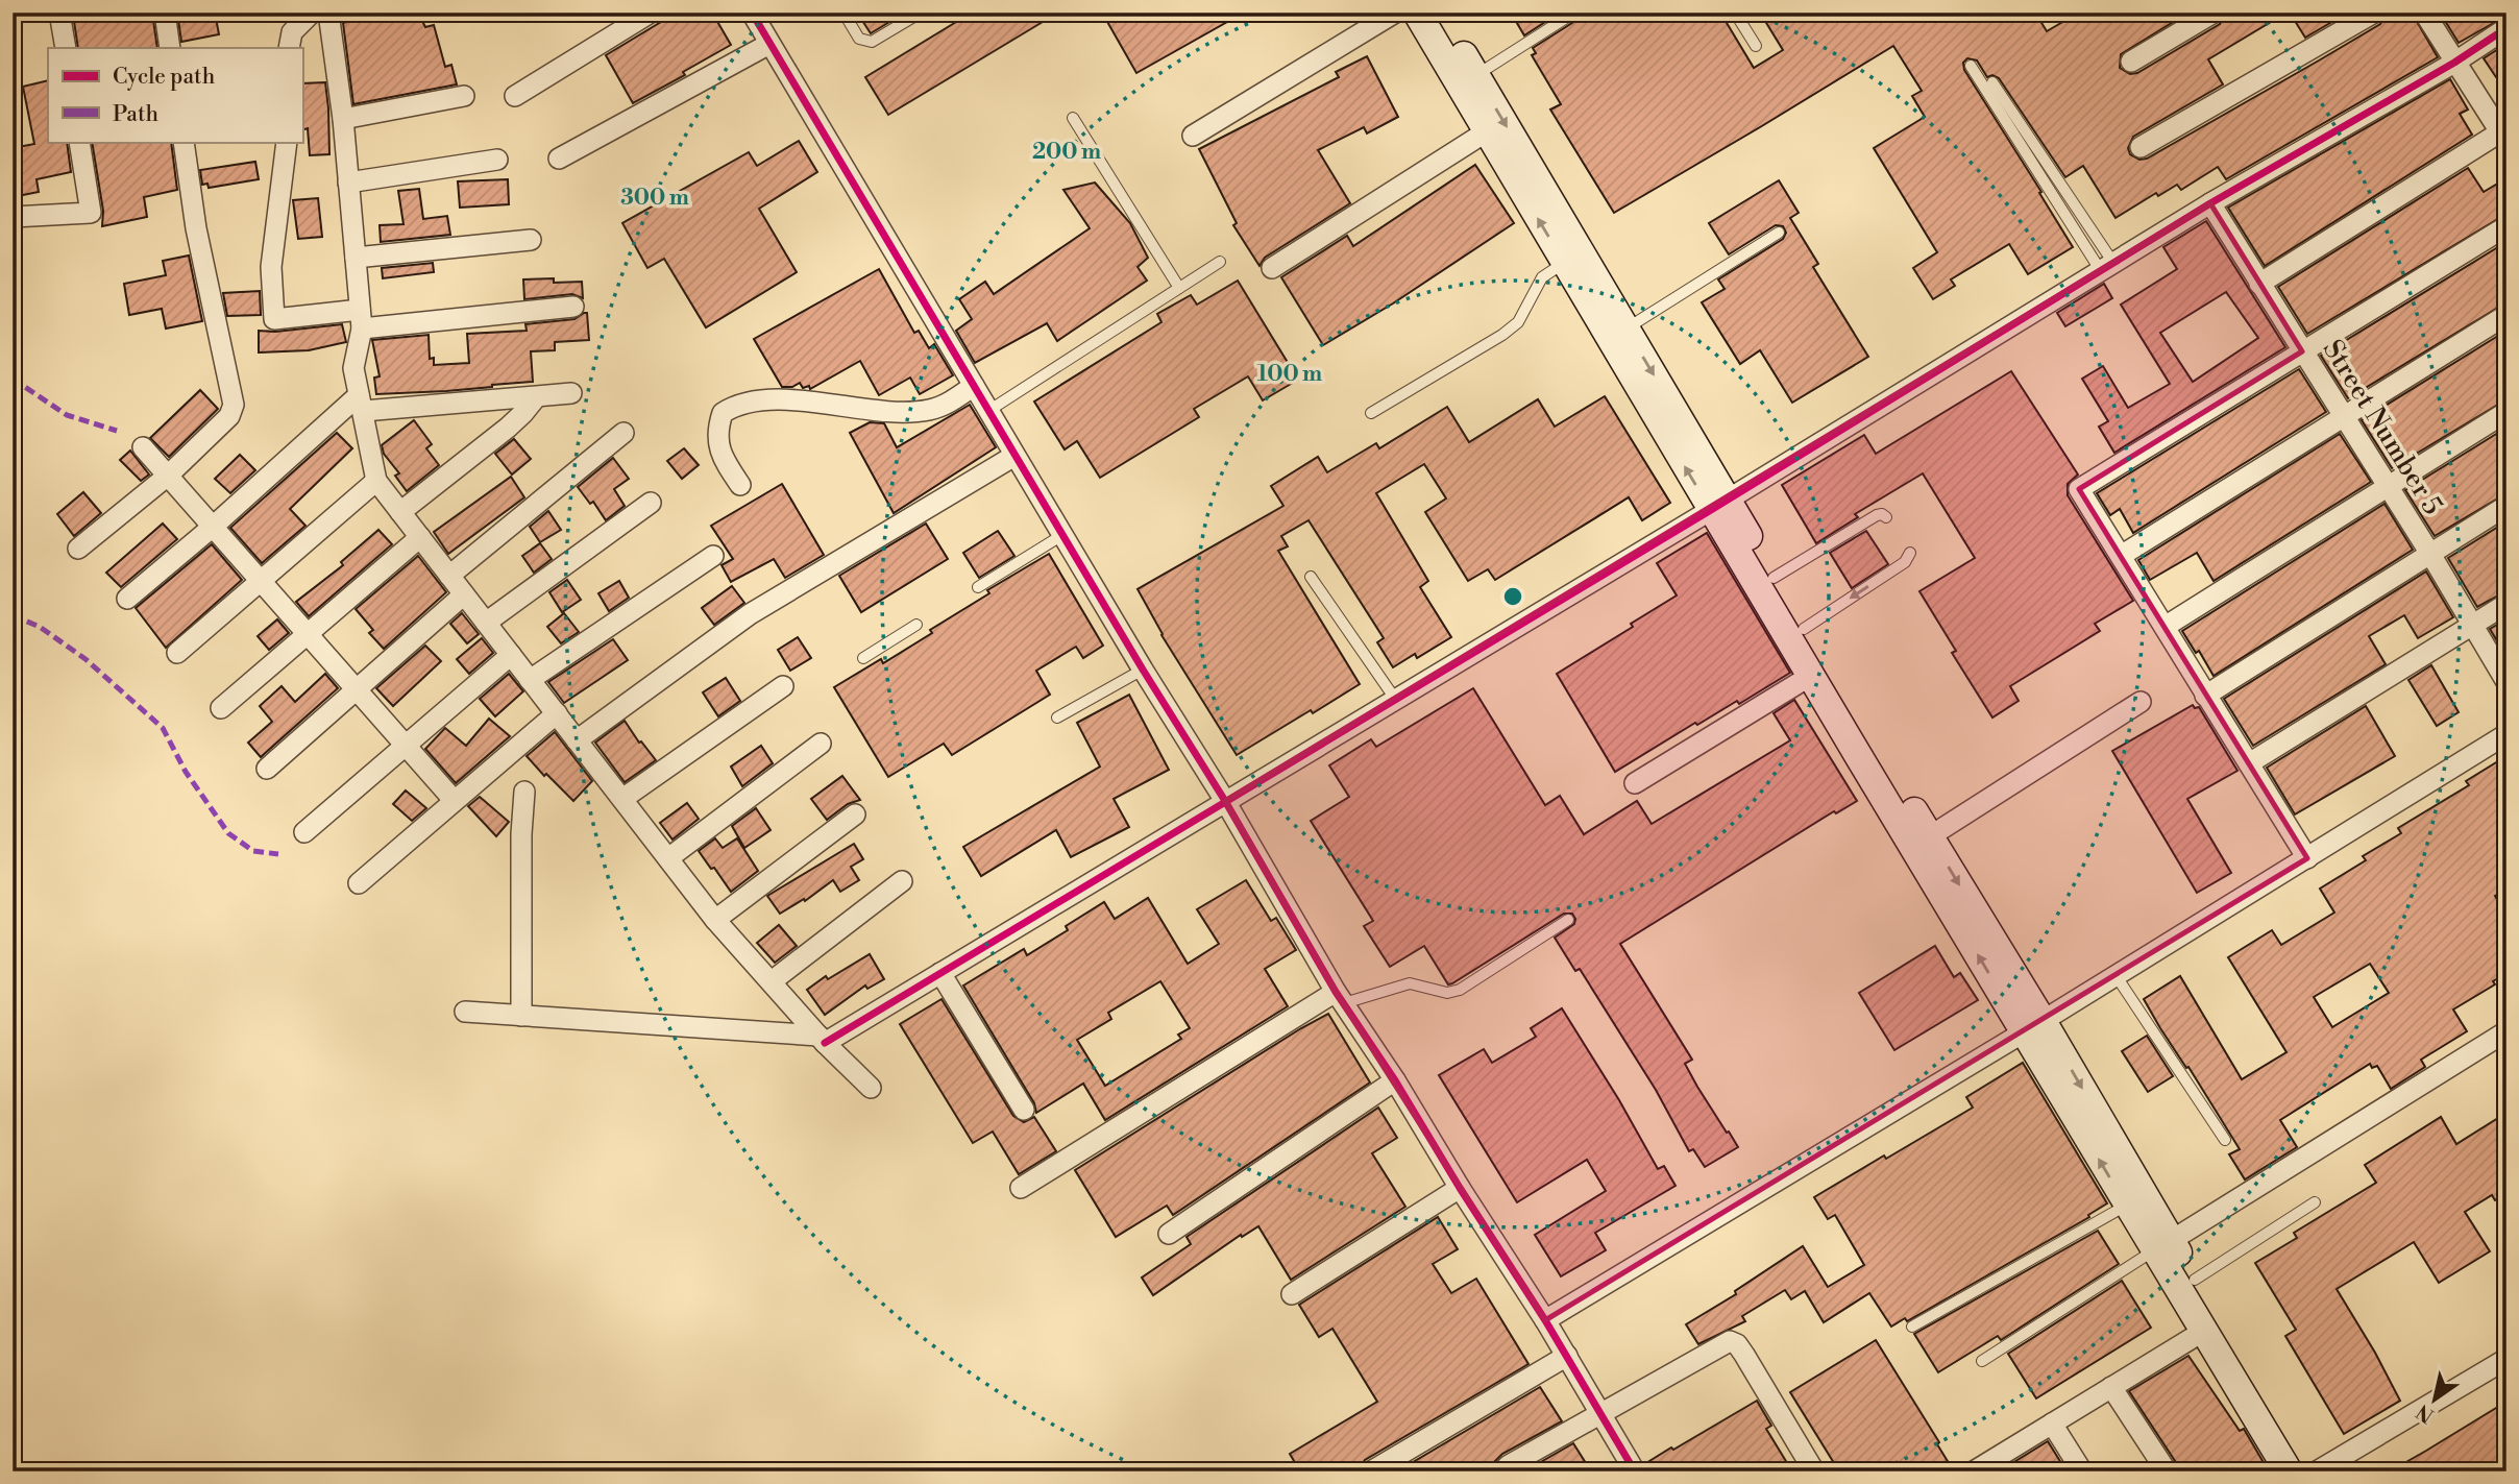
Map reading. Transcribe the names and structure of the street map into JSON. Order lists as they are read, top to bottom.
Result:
{
  "streets": {
    "street": ["Street Number 5"]
  },
  "legend": ["Cycle path", "Path"],
  "north": "bottom left",
  "rings": ["200 m", "300 m", "100 m"]
}
